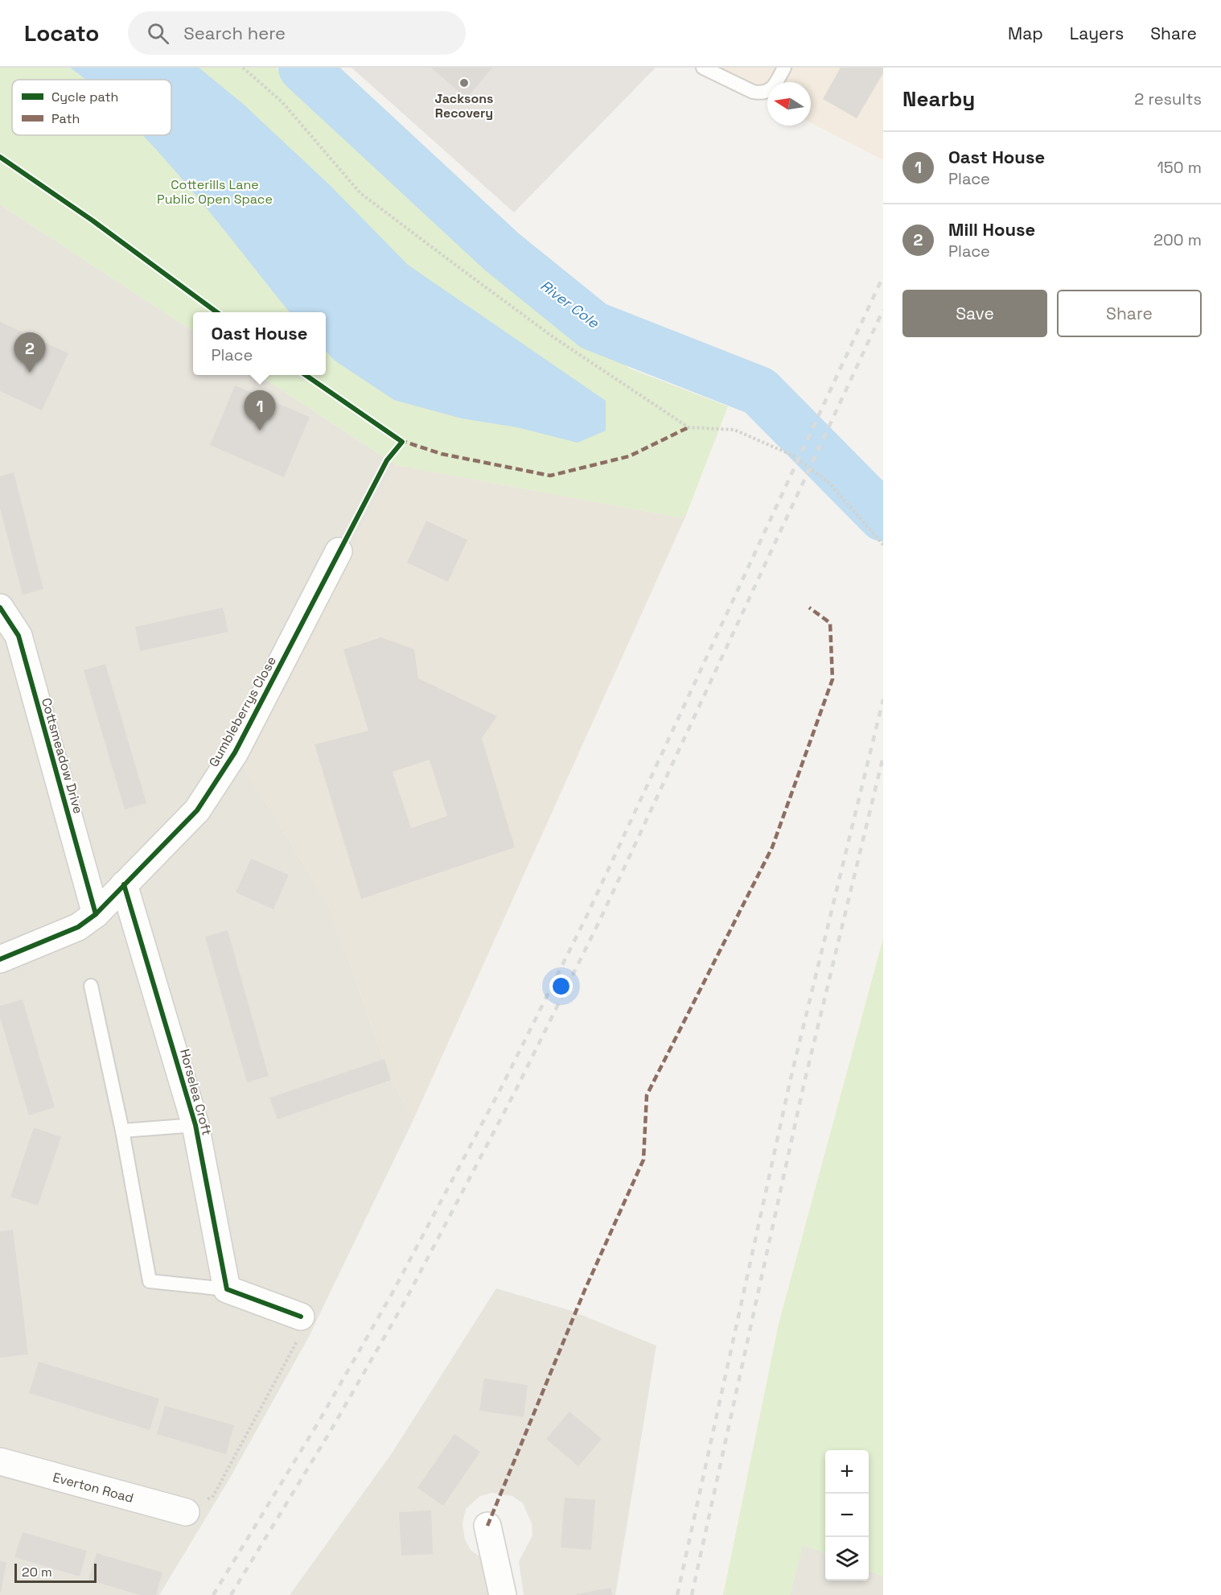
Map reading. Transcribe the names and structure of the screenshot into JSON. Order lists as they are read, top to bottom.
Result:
{
  "streets": {
    "street": [
      "Gumbleberrys Close",
      "Cottsmeadow Drive",
      "Horselea Croft",
      "Everton Road"
    ]
  },
  "crossings": [
    ["Gumbleberrys Close", "Cottsmeadow Drive"],
    ["Gumbleberrys Close", "Horselea Croft"]
  ],
  "water": ["River Cole"],
  "parks": ["Cotterills Lane Public Open Space"],
  "places": ["Jacksons Recovery"],
  "legend": ["Cycle path", "Path"],
  "scale_bar": "20 m",
  "north": "left",
  "page": {
    "header": "Locato",
    "search": "Search here",
    "nav": ["Map", "Layers", "Share"],
    "heading": ["Nearby", "2 results"],
    "list": [
      {
        "mark": "1",
        "name": "Oast House",
        "note": "Place",
        "value": "150 m"
      },
      {
        "mark": "2",
        "name": "Mill House",
        "note": "Place",
        "value": "200 m"
      }
    ],
    "buttons": ["Save", "Share"],
    "popup": ["Oast House", "Place"],
    "pins": ["2", "1"],
    "map_buttons": ["+", "−"],
    "scale": "20 m"
  }
}
